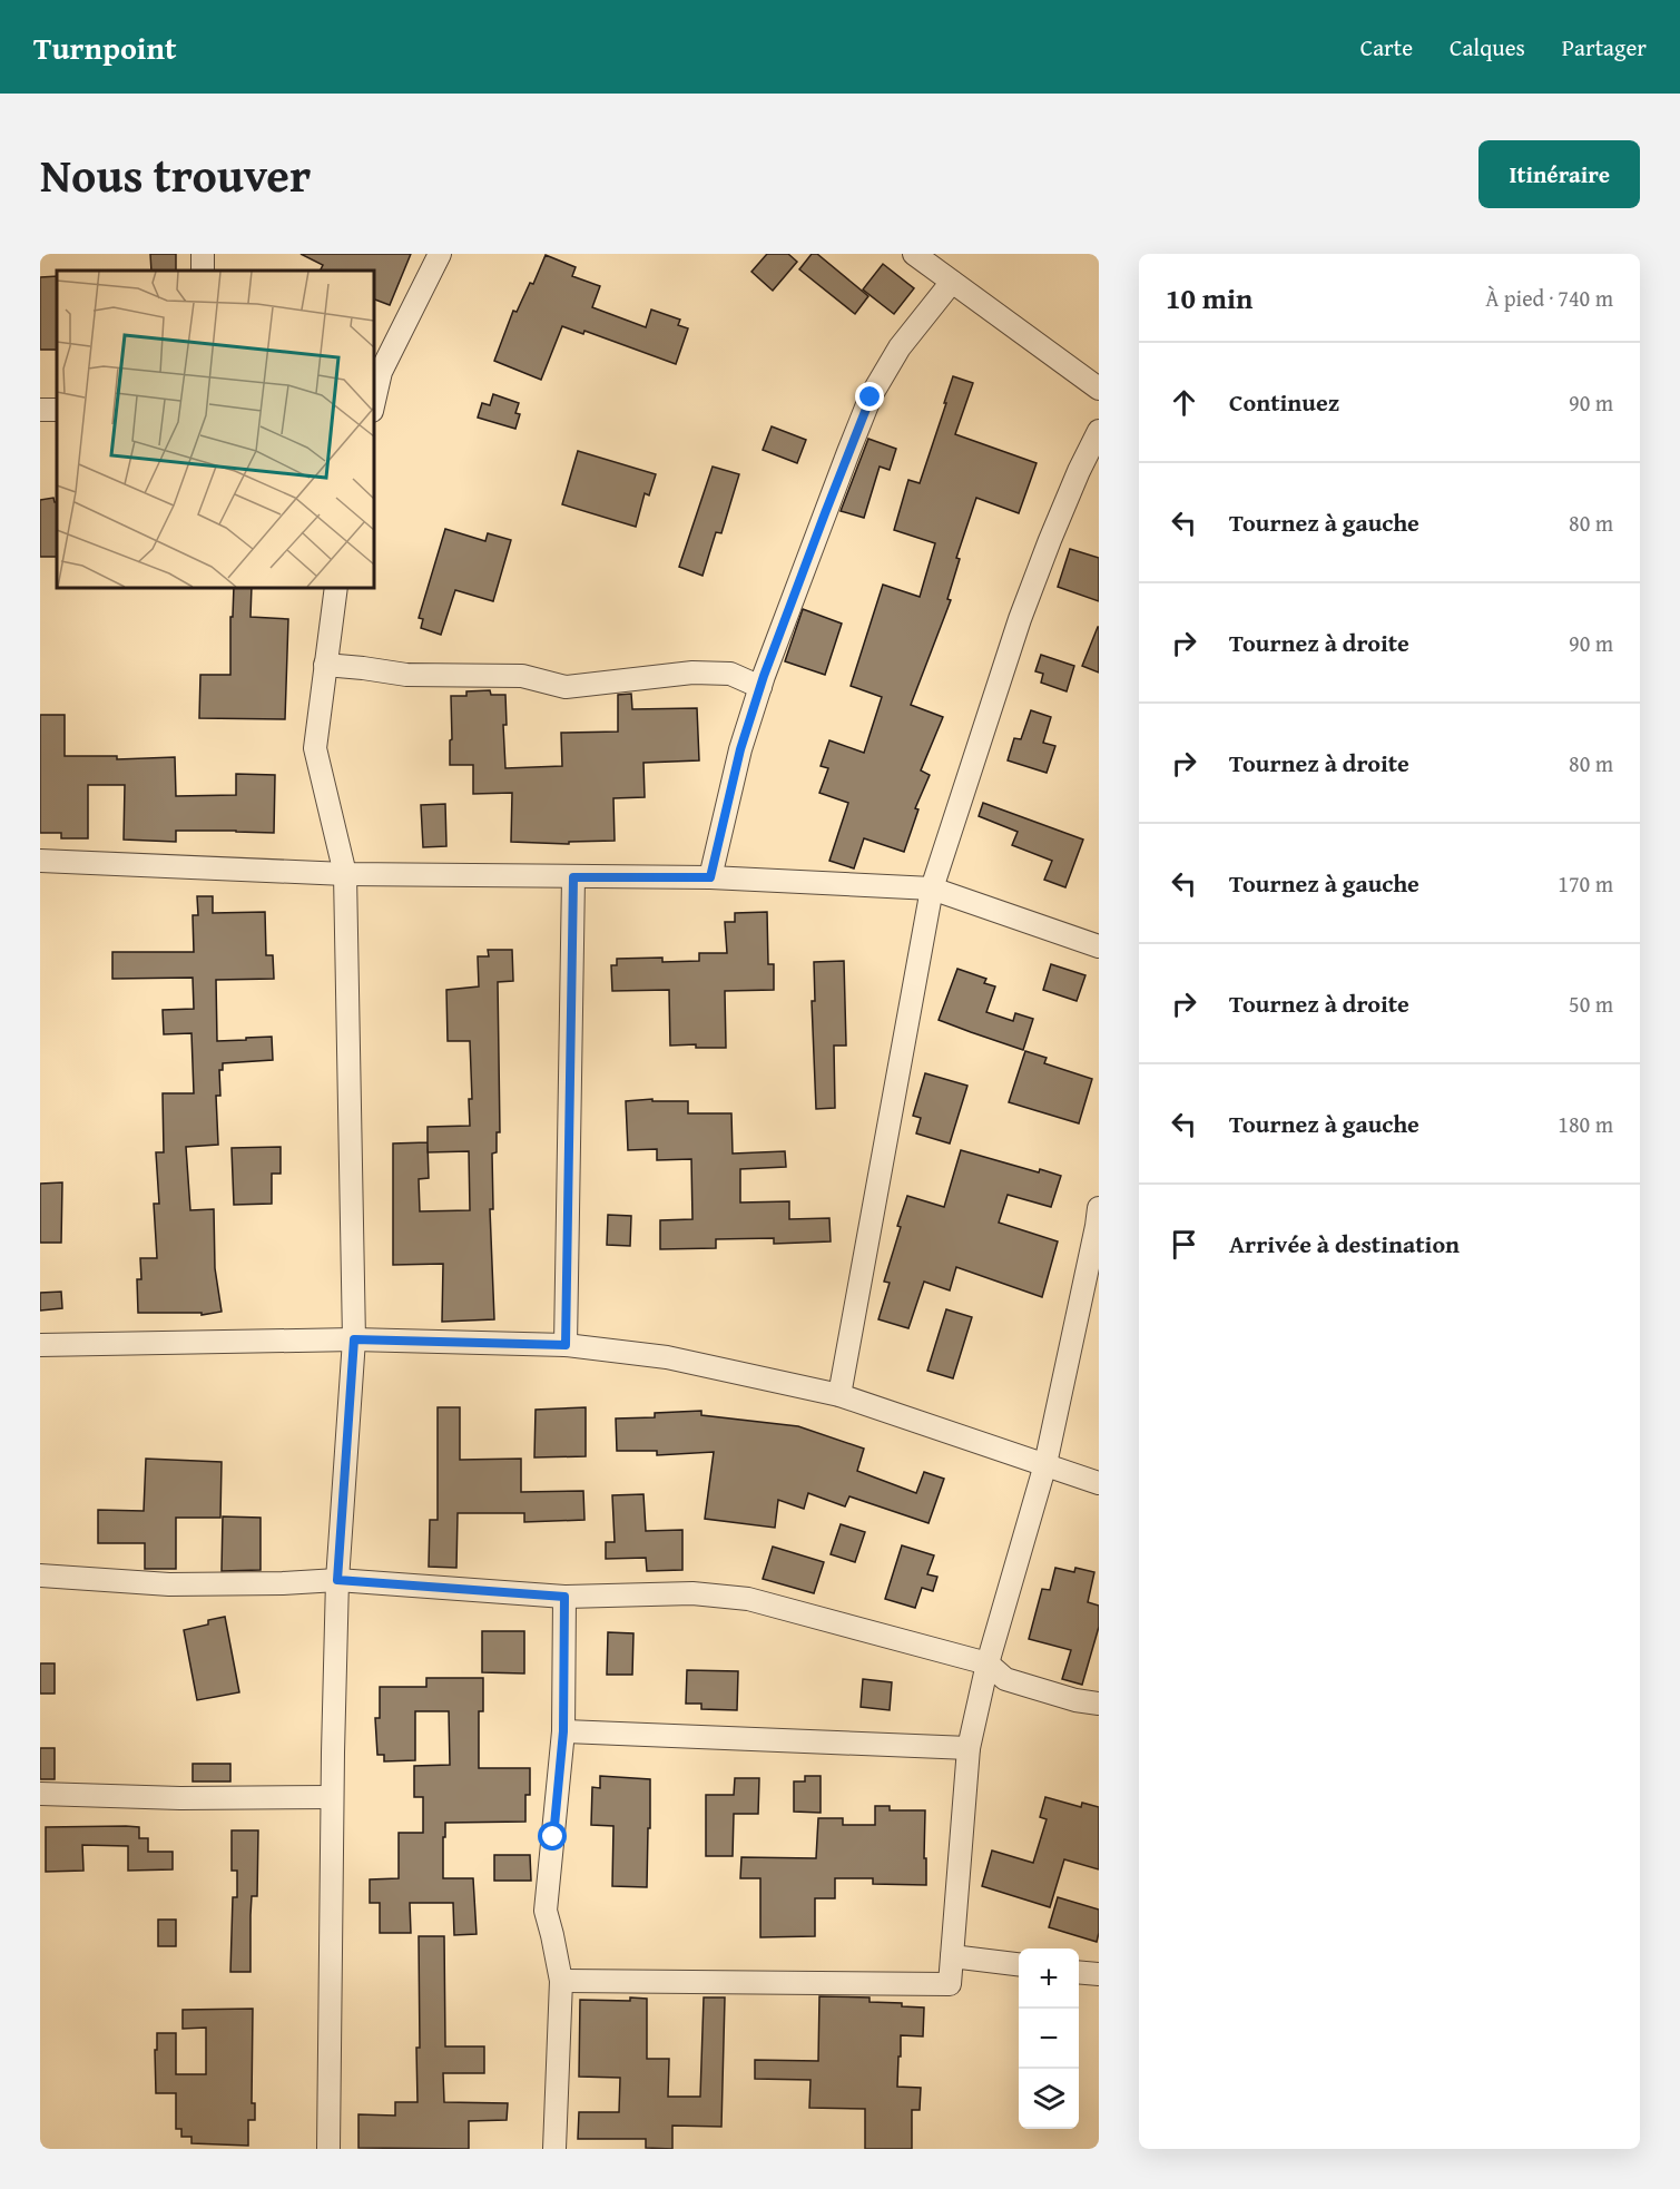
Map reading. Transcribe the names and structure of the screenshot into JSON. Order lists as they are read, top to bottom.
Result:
{
  "page": {
    "header": "Turnpoint",
    "nav": ["Carte", "Calques", "Partager"],
    "title": "Nous trouver",
    "buttons": "Itinéraire",
    "heading": ["10 min", "À pied · 740 m"],
    "list": [
      ["Continuez", "90 m"],
      ["Tournez à gauche", "80 m"],
      ["Tournez à droite", "90 m"],
      ["Tournez à droite", "80 m"],
      ["Tournez à gauche", "170 m"],
      ["Tournez à droite", "50 m"],
      ["Tournez à gauche", "180 m"],
      "Arrivée à destination"
    ],
    "map_buttons": ["+", "−"]
  }
}
